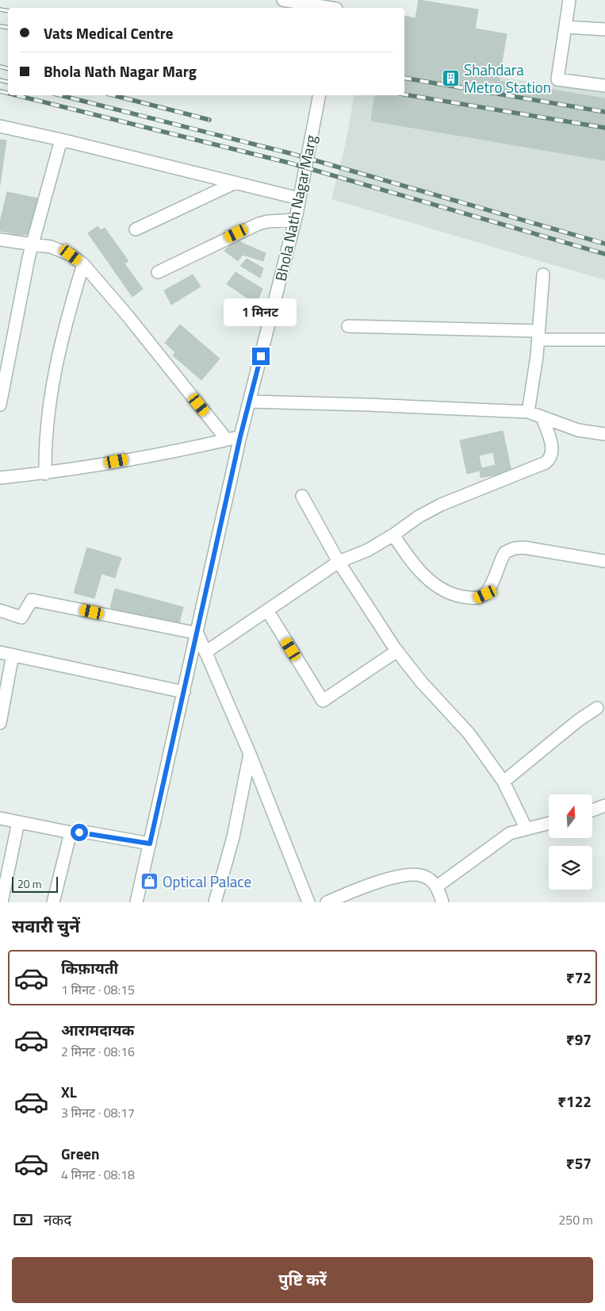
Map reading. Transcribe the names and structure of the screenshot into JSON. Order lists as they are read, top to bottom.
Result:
{
  "streets": {
    "street": ["Bhola Nath Nagar Marg"]
  },
  "places": {
    "building": ["Shahdara Metro Station"],
    "shop": ["Optical Palace"]
  },
  "scale_bar": "20 m",
  "north": "top",
  "page": {
    "banner": ["Vats Medical Centre", "Bhola Nath Nagar Marg"],
    "bubble": "1 मिनट",
    "scale": "20 m",
    "heading": "सवारी चुनें",
    "list": [
      {
        "name": "किफ़ायती",
        "note": "1 मिनट · 08:15",
        "value": "₹72"
      },
      {
        "name": "आरामदायक",
        "note": "2 मिनट · 08:16",
        "value": "₹97"
      },
      {
        "name": "XL",
        "note": "3 मिनट · 08:17",
        "value": "₹122"
      },
      {
        "name": "Green",
        "note": "4 मिनट · 08:18",
        "value": "₹57"
      }
    ],
    "pay": ["नकद", "250 m"],
    "buttons": "पुष्टि करें"
  }
}
